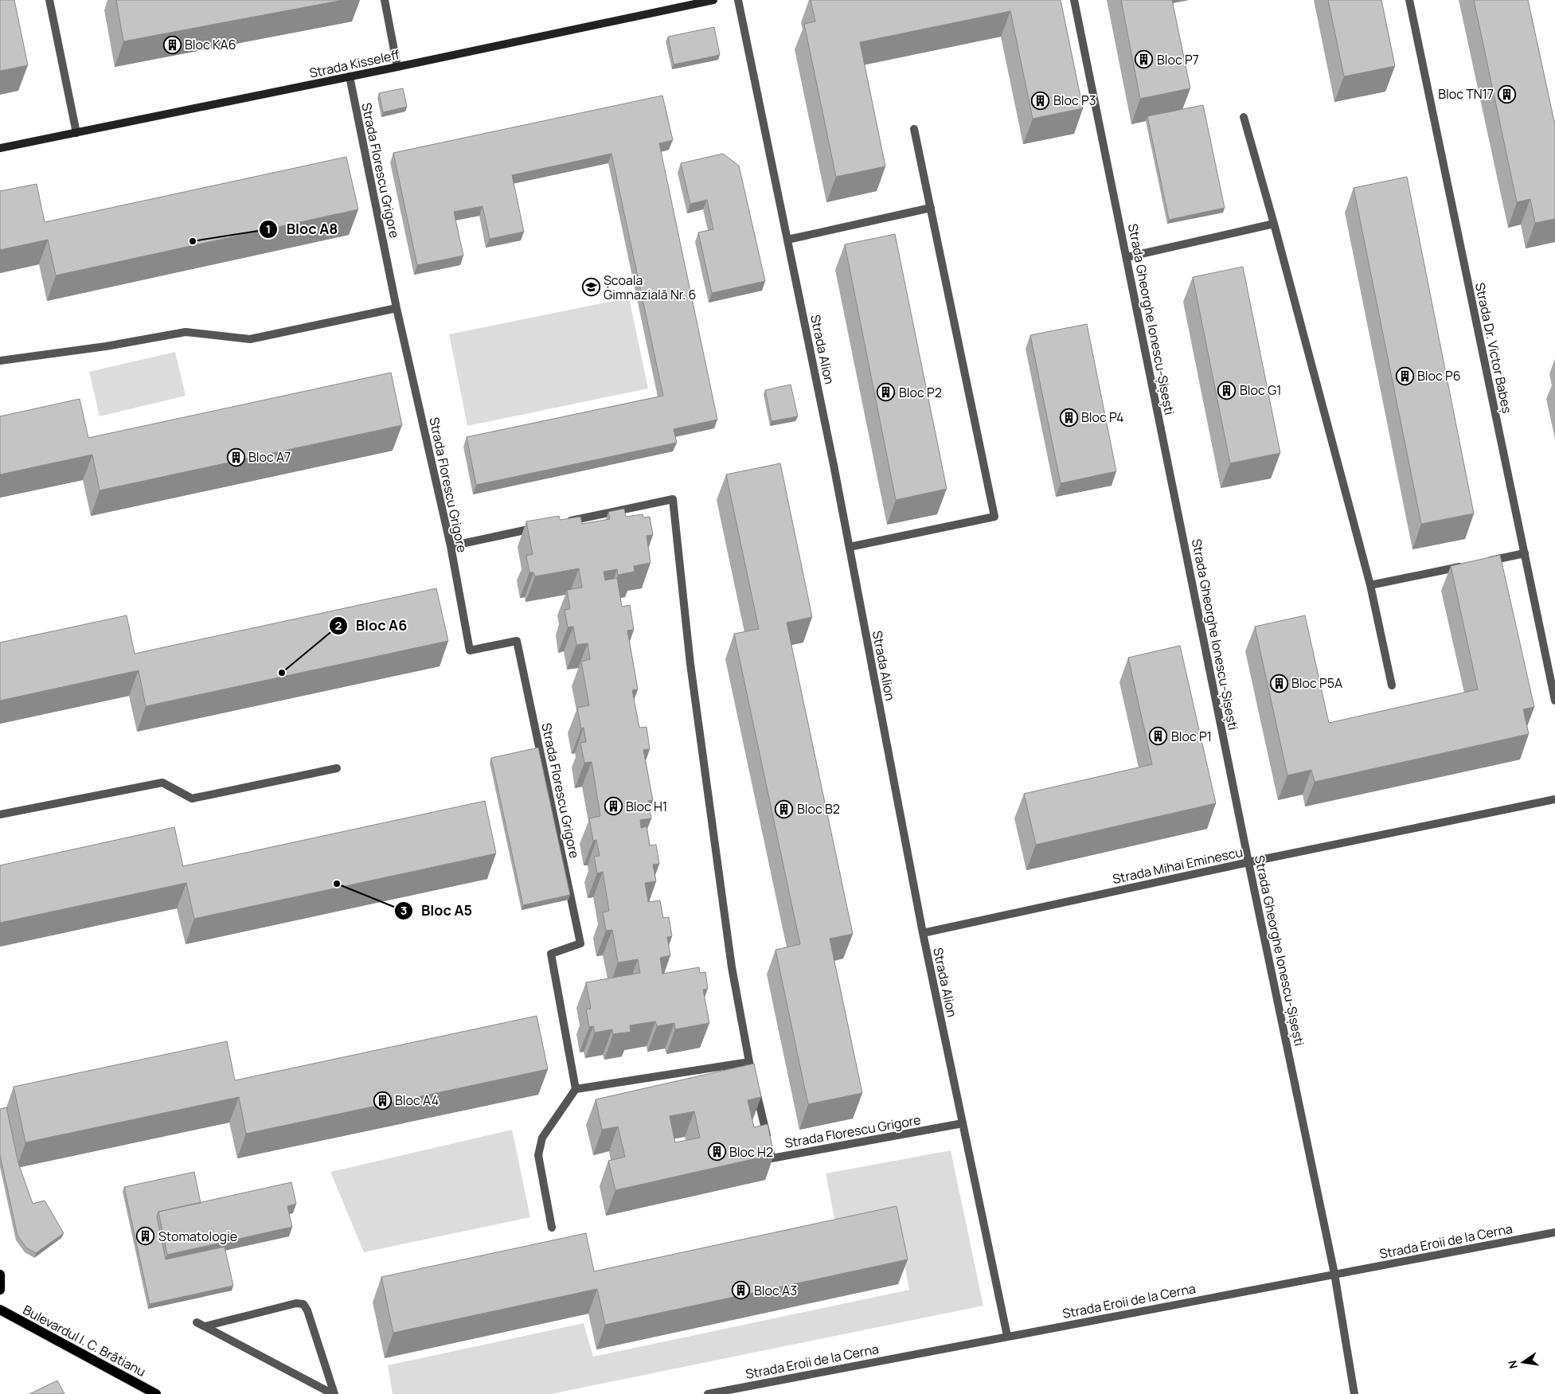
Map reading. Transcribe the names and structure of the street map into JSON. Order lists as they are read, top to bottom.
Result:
{
  "streets": {
    "main road": ["Bulevardul I. C. Brătianu"],
    "street": [
      "Strada Kisseleff",
      "Strada Florescu Grigore",
      "Strada Gheorghe Ionescu-Șișești",
      "Strada Dr. Victor Babeș",
      "Strada Alion",
      "Strada Mihai Eminescu",
      "Strada Eroii de la Cerna"
    ]
  },
  "crossings": [
    ["Strada Kisseleff", "Strada Florescu Grigore"],
    ["Strada Florescu Grigore", "Strada Alion"],
    ["Strada Gheorghe Ionescu-Șișești", "Strada Mihai Eminescu"],
    ["Strada Gheorghe Ionescu-Șișești", "Strada Eroii de la Cerna"],
    ["Strada Alion", "Strada Mihai Eminescu"],
    ["Strada Alion", "Strada Eroii de la Cerna"]
  ],
  "places": {
    "building": [
      "Bloc KA6",
      "Bloc P7",
      "Bloc TN17",
      "Bloc P3",
      "Bloc P6",
      "Bloc G1",
      "Bloc P2",
      "Bloc P4",
      "Bloc A7",
      "Bloc P5A",
      "Bloc P1",
      "Bloc H1",
      "Bloc B2",
      "Bloc A4",
      "Bloc H2",
      "Stomatologie",
      "Bloc A3"
    ],
    "other": ["Bloc A8", "Bloc A6", "Bloc A5"],
    "school or university": ["Școala Gimnazială Nr. 6"]
  },
  "north": "left"
}
